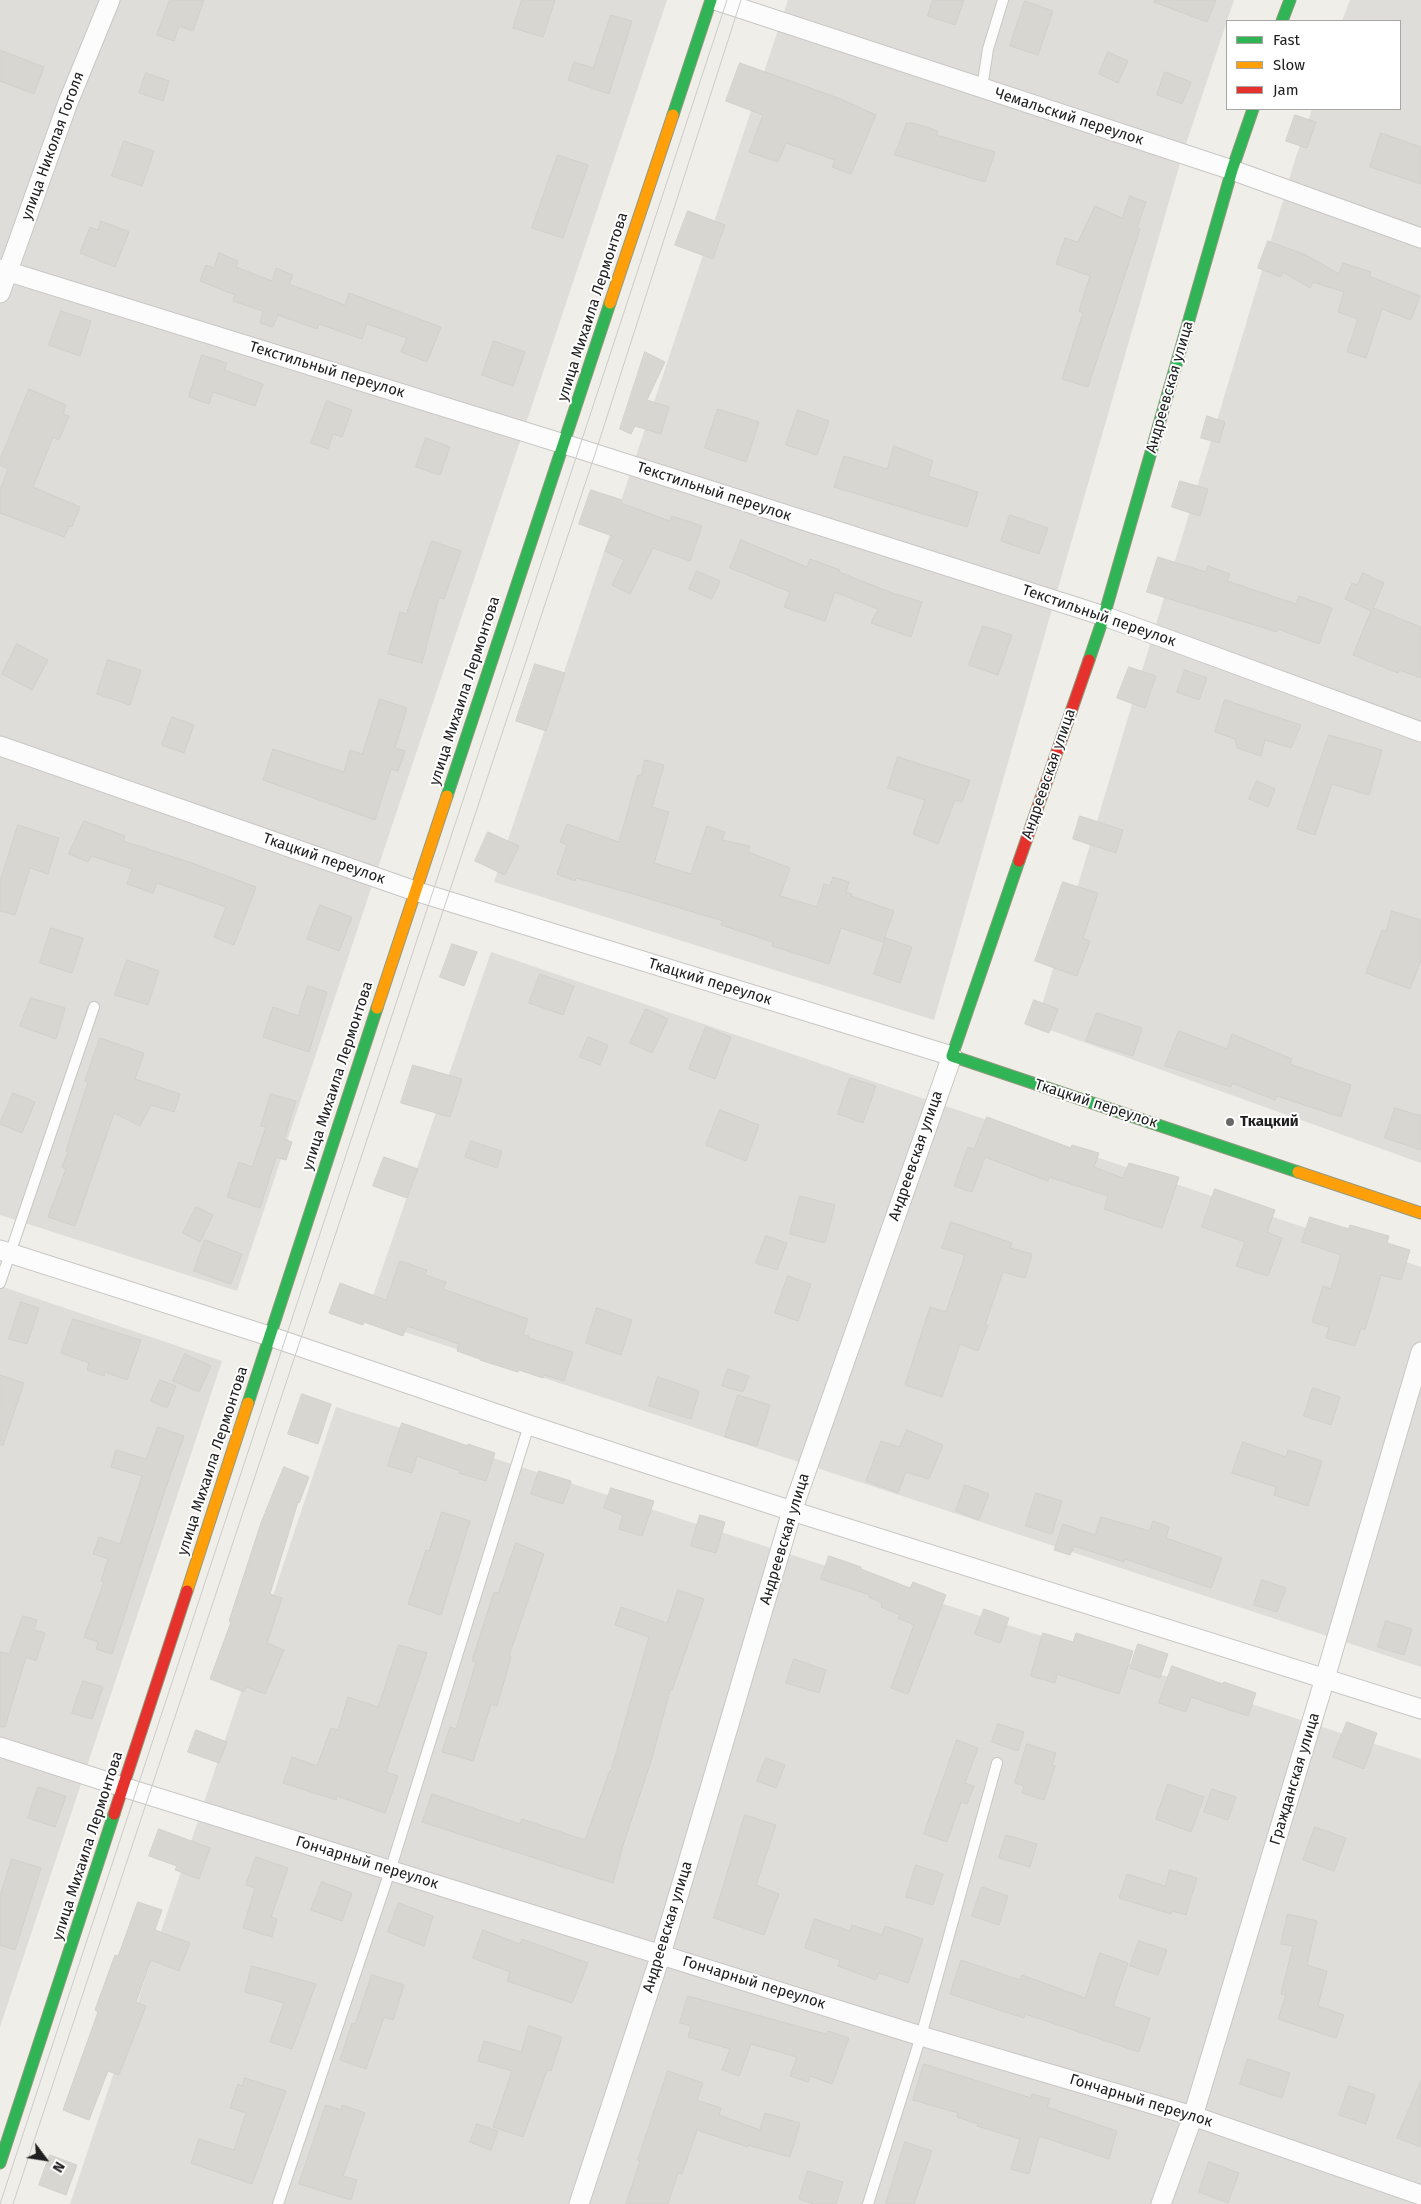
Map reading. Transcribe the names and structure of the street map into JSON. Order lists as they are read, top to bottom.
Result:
{
  "streets": {
    "street": [
      "Чемальский переулок",
      "улица Николая Гоголя",
      "улица Михаила Лермонтова",
      "Текстильный переулок",
      "Андреевская улица",
      "Ткацкий переулок",
      "Гражданская улица",
      "Гончарный переулок"
    ]
  },
  "crossings": [
    ["Чемальский переулок", "Андреевская улица"],
    ["улица Николая Гоголя", "Текстильный переулок"],
    ["улица Михаила Лермонтова", "Текстильный переулок"],
    ["улица Михаила Лермонтова", "Ткацкий переулок"],
    ["улица Михаила Лермонтова", "Гончарный переулок"],
    ["Текстильный переулок", "Андреевская улица"],
    ["Андреевская улица", "Ткацкий переулок"],
    ["Андреевская улица", "Гончарный переулок"],
    ["Гражданская улица", "Гончарный переулок"]
  ],
  "places": ["Ткацкий"],
  "legend": ["Fast", "Slow", "Jam"],
  "north": "bottom right"
}
